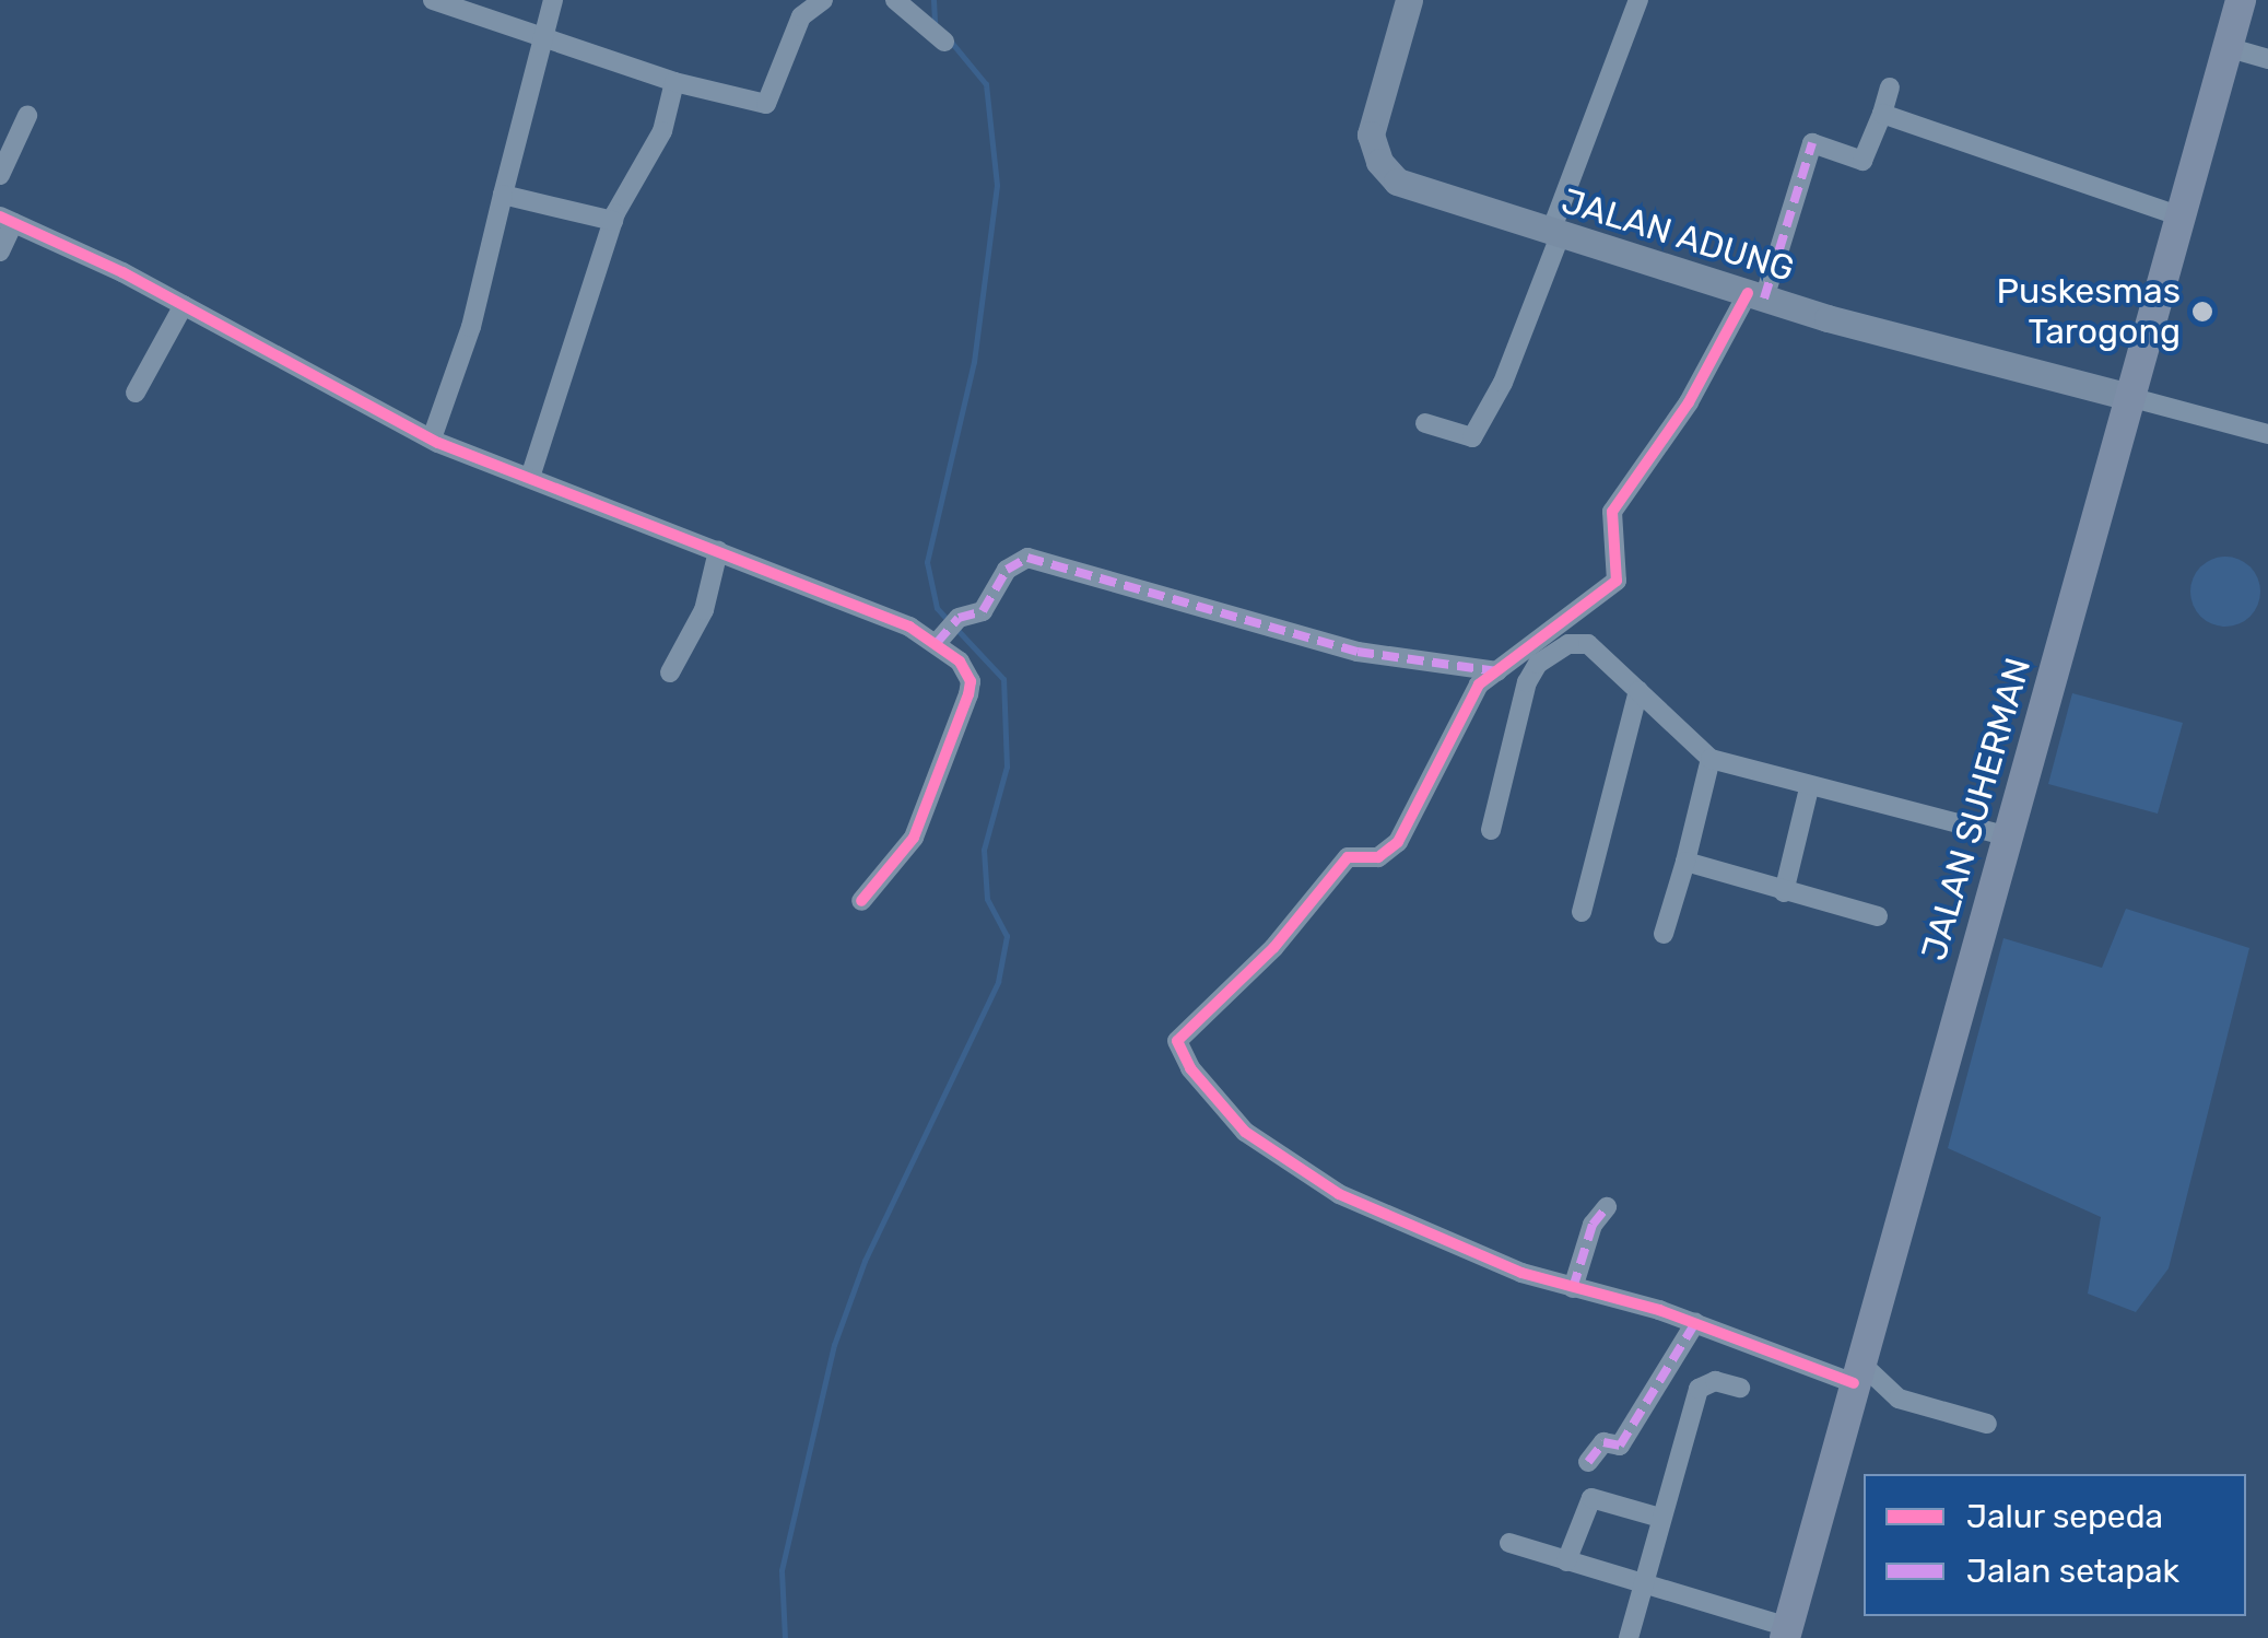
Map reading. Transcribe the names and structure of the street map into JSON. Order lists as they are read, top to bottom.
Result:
{
  "streets": {
    "main road": ["JALAN ADUNG", "JALAN SUHERMAN"]
  },
  "crossings": [
    ["JALAN ADUNG", "JALAN SUHERMAN"]
  ],
  "places": ["Puskesmas Tarogong"],
  "legend": ["Jalur sepeda", "Jalan setapak"]
}
